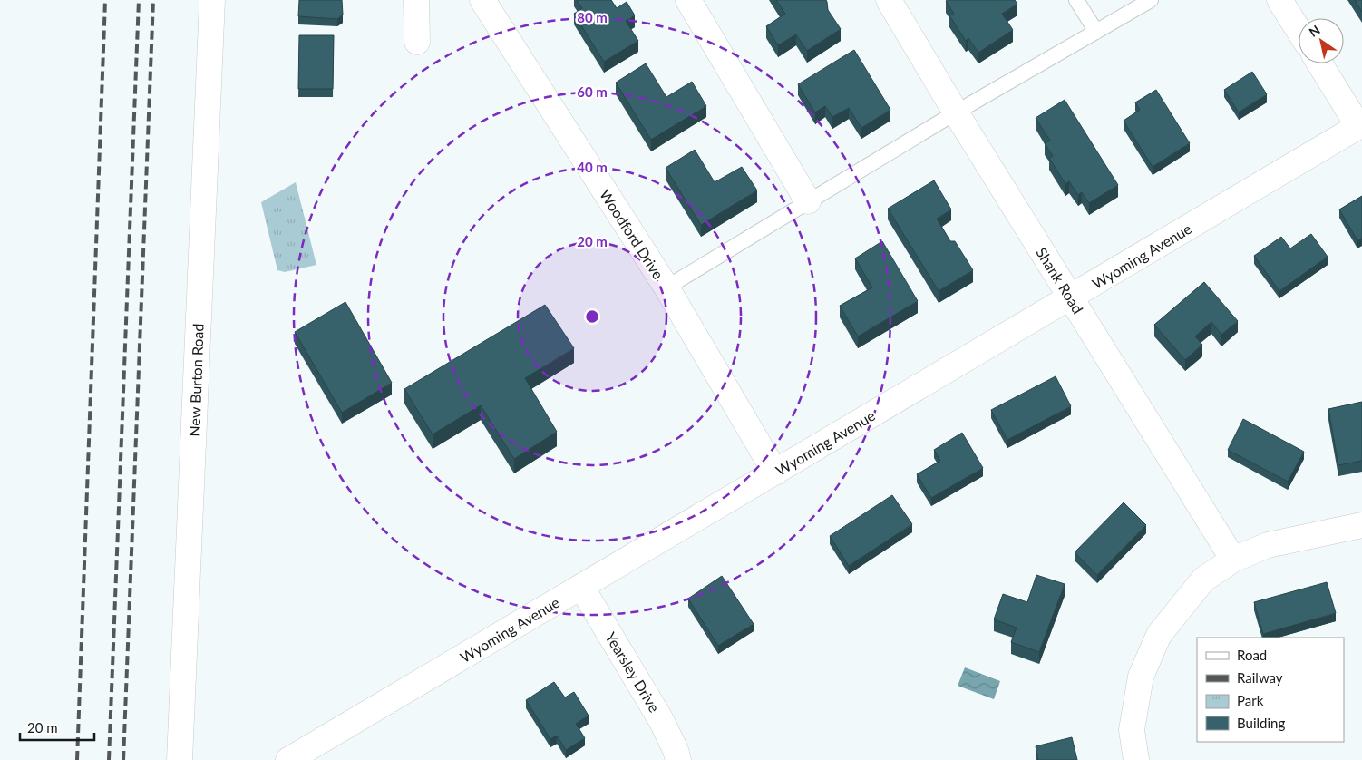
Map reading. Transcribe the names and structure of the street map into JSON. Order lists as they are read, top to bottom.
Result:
{
  "streets": {
    "street": [
      "Woodford Drive",
      "Wyoming Avenue",
      "Shank Road",
      "New Burton Road",
      "Yearsley Drive"
    ]
  },
  "crossings": [
    ["Woodford Drive", "Wyoming Avenue"],
    ["Wyoming Avenue", "Shank Road"],
    ["Wyoming Avenue", "Yearsley Drive"]
  ],
  "legend": [
    "Road",
    "Railway",
    "Park",
    "Building"
  ],
  "scale_bar": "20 m",
  "north": "top left",
  "rings": [
    "80 m",
    "60 m",
    "40 m",
    "20 m"
  ]
}
